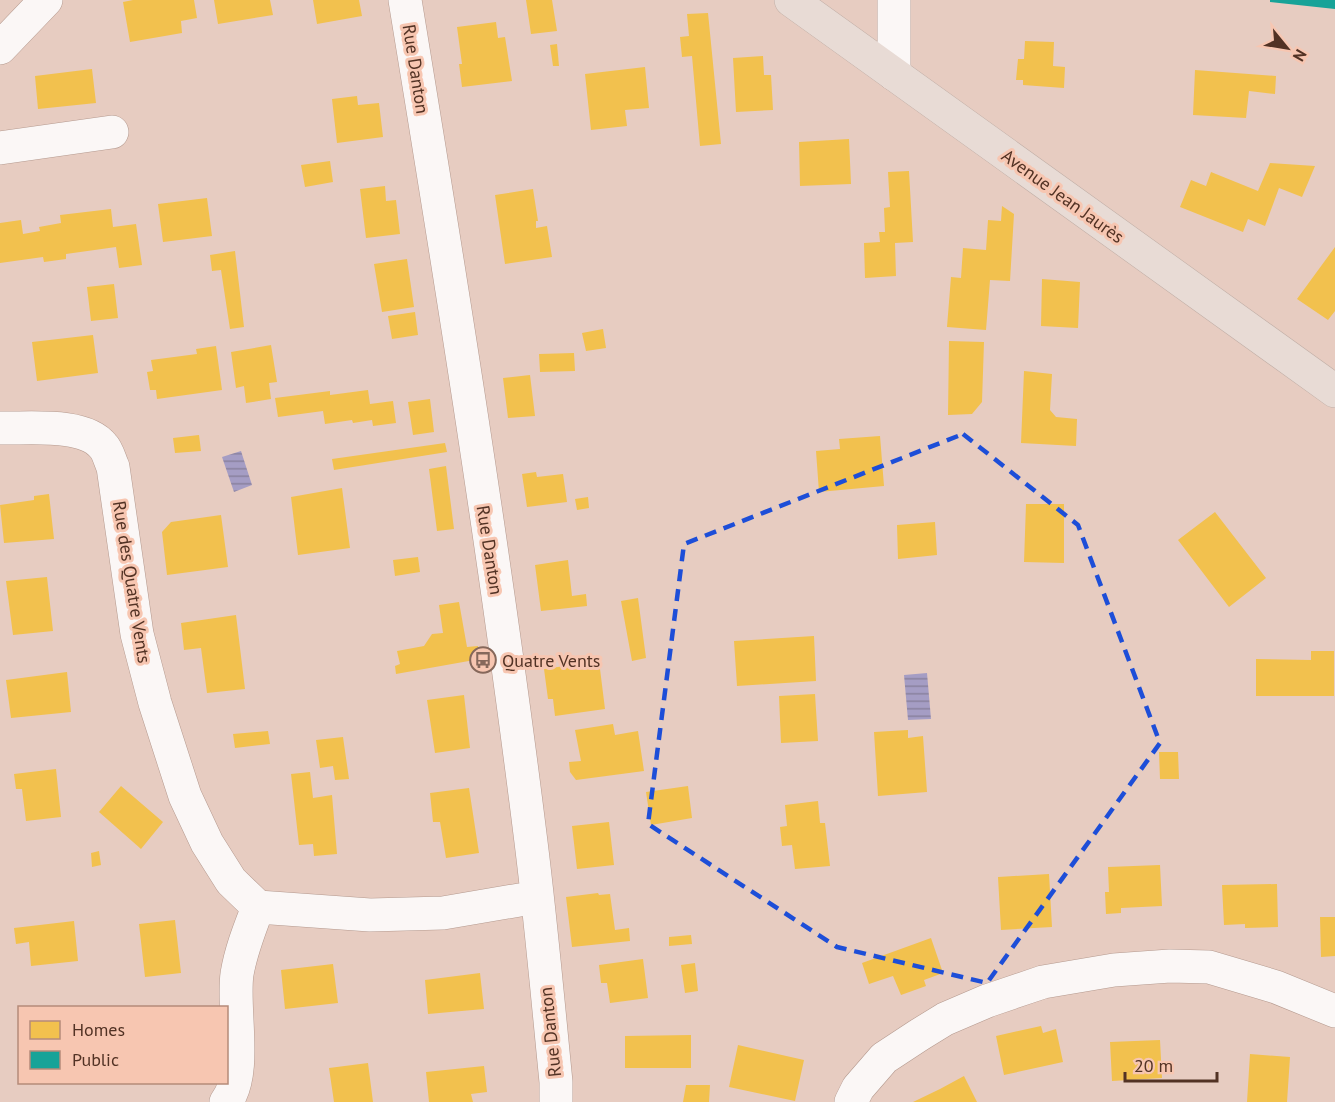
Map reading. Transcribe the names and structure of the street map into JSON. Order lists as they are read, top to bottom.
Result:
{
  "streets": {
    "main road": ["Avenue Jean Jaurès"],
    "street": ["Rue Danton", "Rue des Quatre Vents"]
  },
  "places": {
    "bus stop": ["Quatre Vents"]
  },
  "legend": ["Homes", "Public"],
  "scale_bar": "20 m",
  "north": "bottom right"
}
